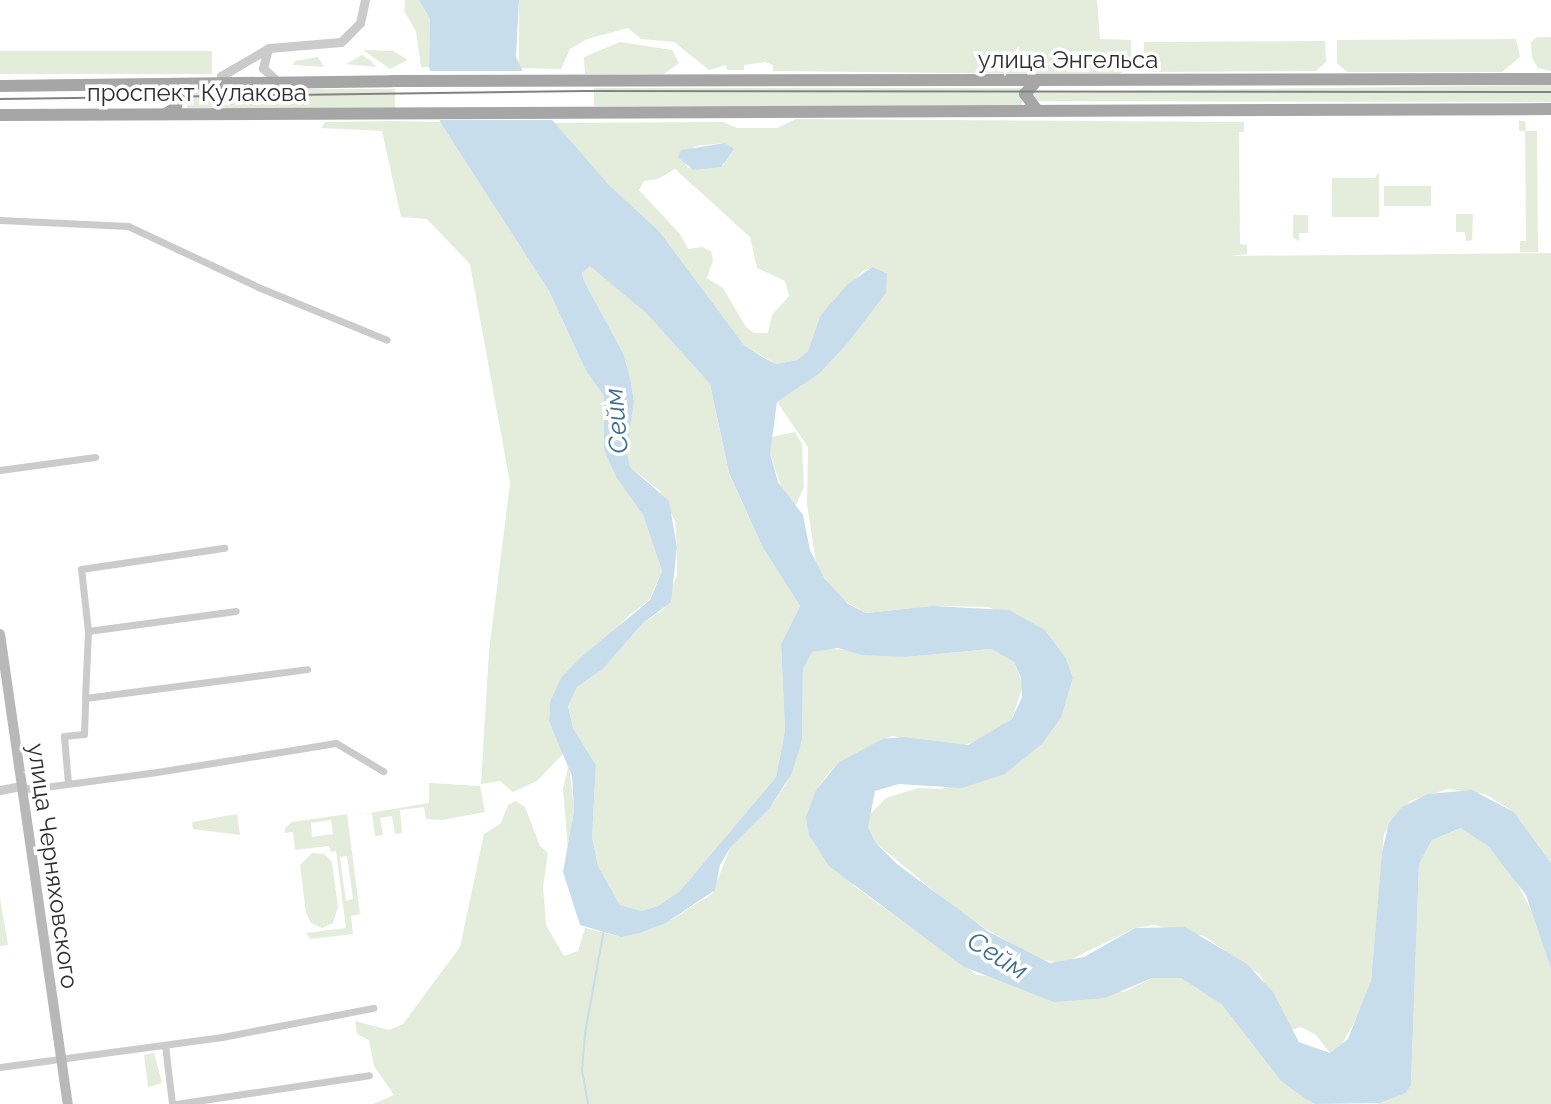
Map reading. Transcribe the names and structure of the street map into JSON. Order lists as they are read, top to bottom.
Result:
{
  "streets": {
    "main road": ["улица Энгельса", "проспект Кулакова", "улица Черняховского"]
  },
  "crossings": [
    ["улица Энгельса", "проспект Кулакова"]
  ],
  "water": ["Сейм"]
}
